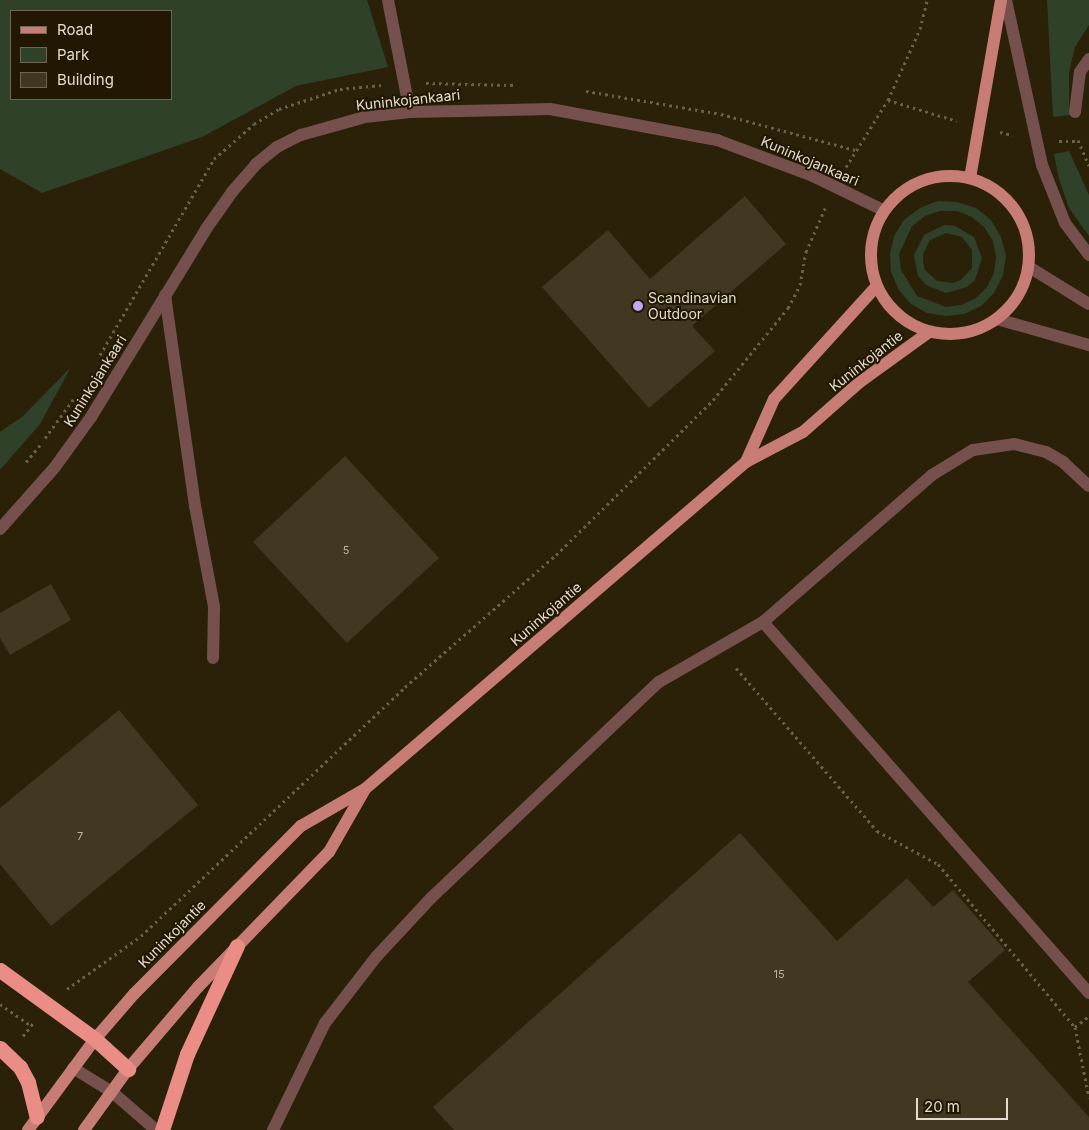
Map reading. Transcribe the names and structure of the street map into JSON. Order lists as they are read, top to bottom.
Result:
{
  "streets": {
    "main road": ["Kuninkojantie"],
    "street": ["Kuninkojankaari"]
  },
  "crossings": [
    ["Kuninkojankaari", "Kuninkojantie"]
  ],
  "places": ["Scandinavian Outdoor"],
  "house_numbers": ["5", "7", "15"],
  "legend": ["Road", "Park", "Building"],
  "scale_bar": "20 m"
}
